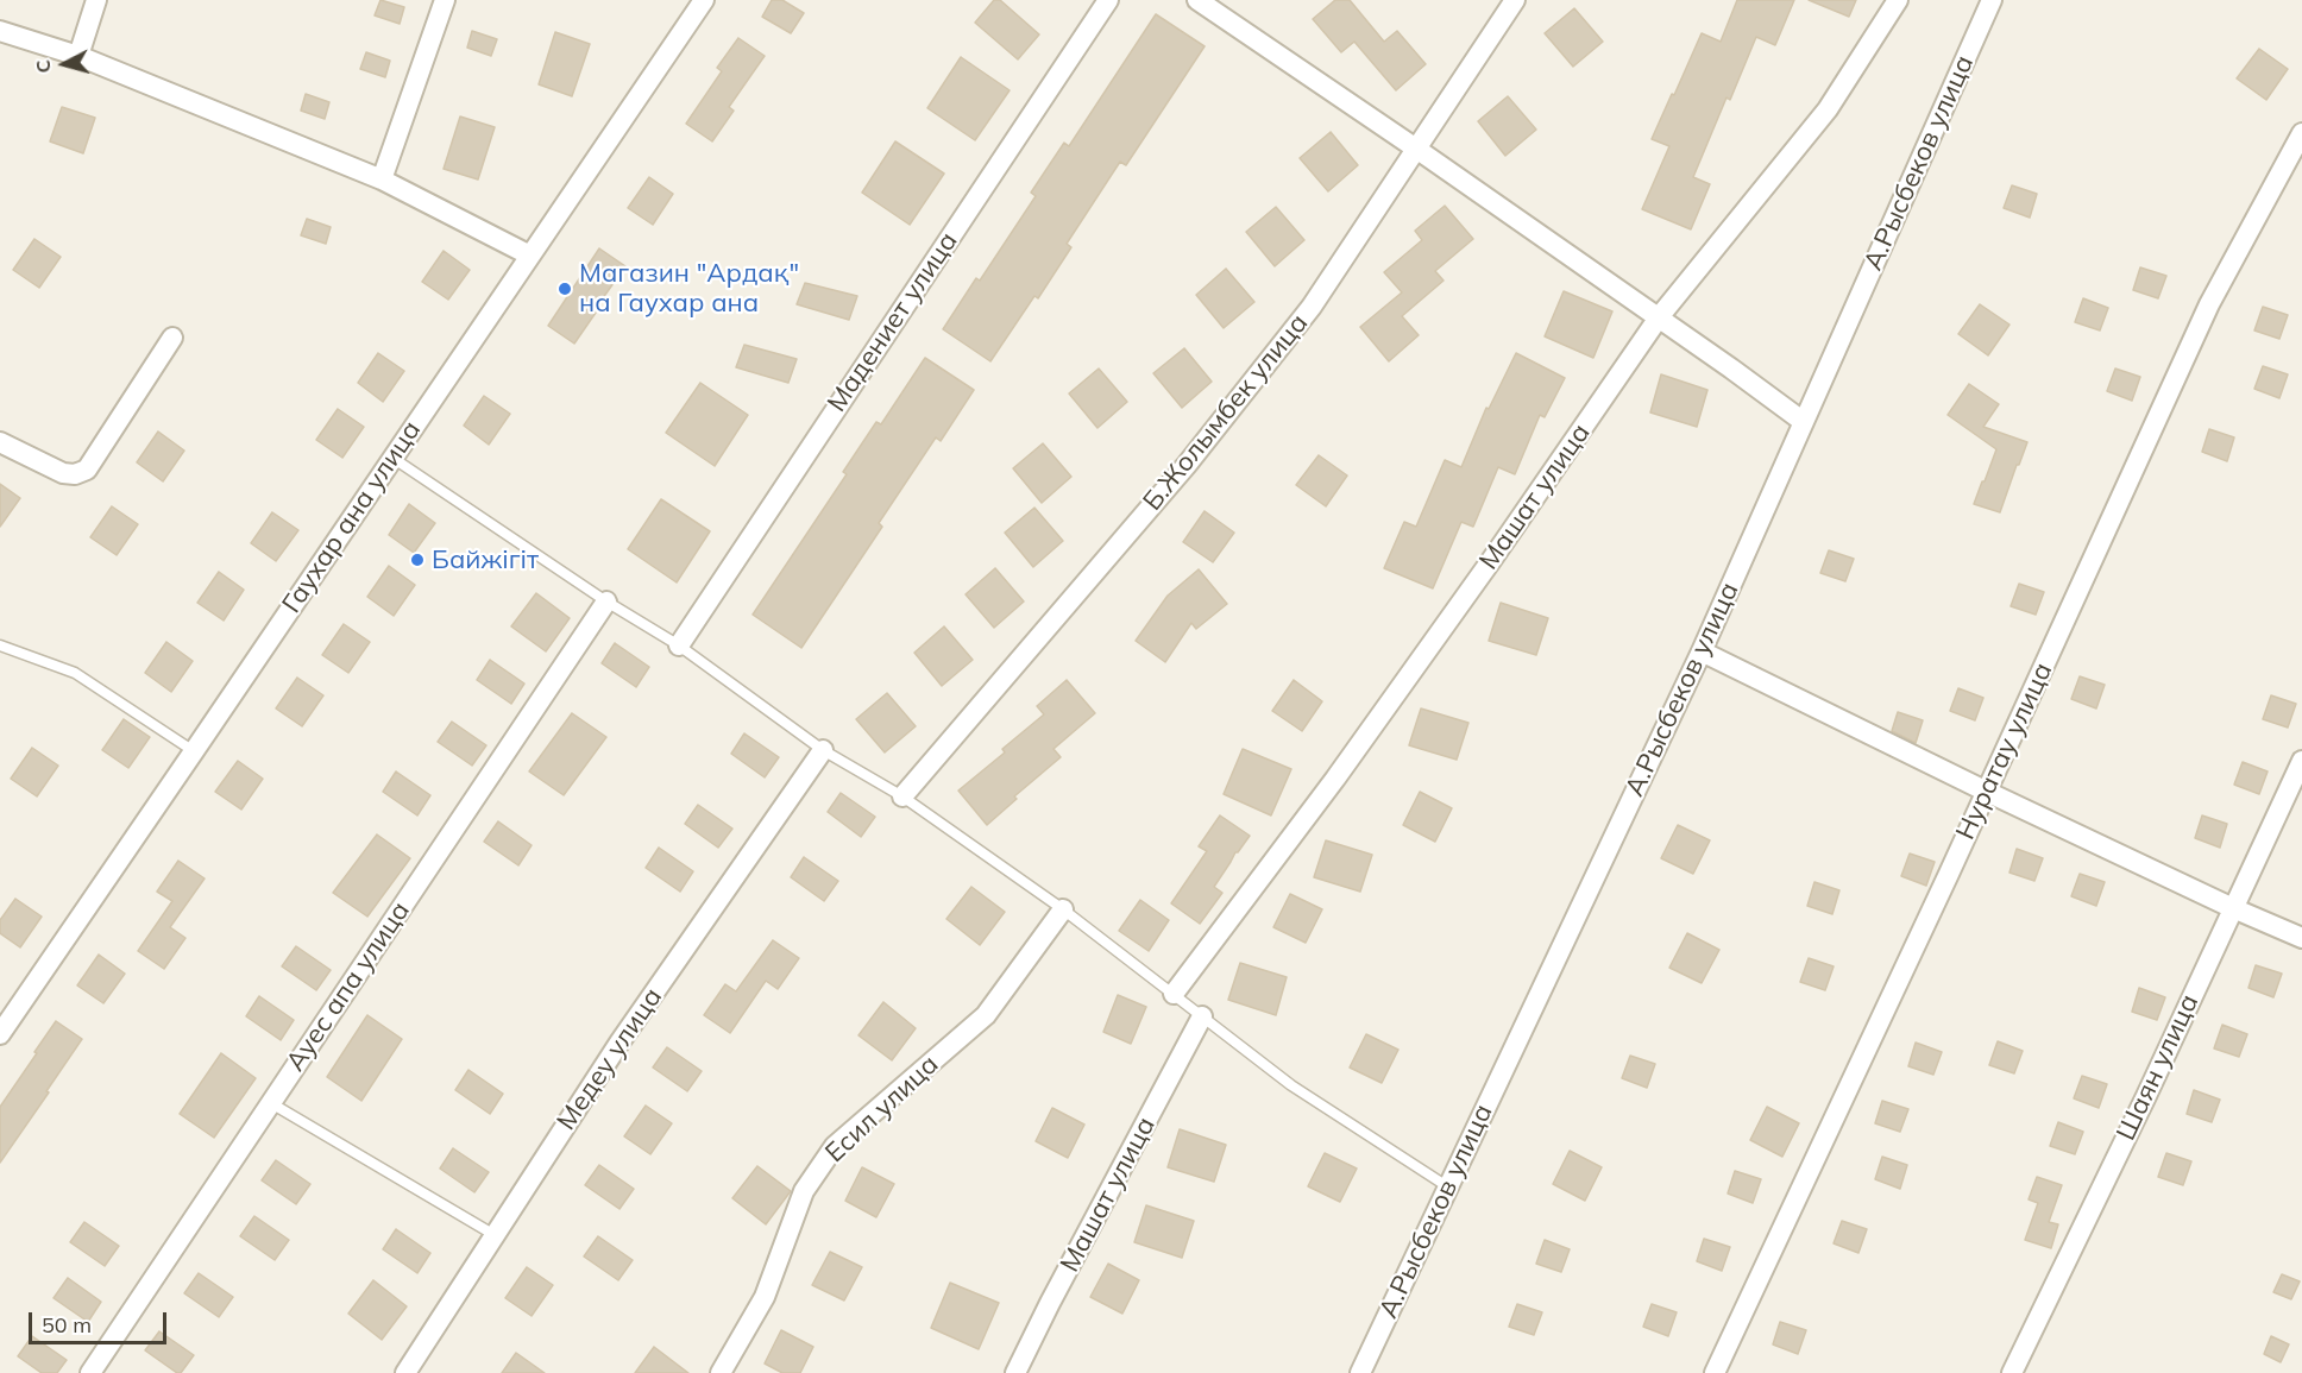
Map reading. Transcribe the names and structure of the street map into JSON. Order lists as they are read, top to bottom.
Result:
{
  "streets": {
    "street": [
      "А.Рысбеков улица",
      "Мадениет улица",
      "Б.Жолымбек улица",
      "Машат улица",
      "Гаухар ана улица",
      "Нуратау улица",
      "Ауес апа улица",
      "Медеу улица",
      "Шаян улица",
      "Есил улица"
    ]
  },
  "places": ["Магазин \"Ардақ\" на Гаухар ана", "Байжігіт"],
  "scale_bar": "50 m",
  "north": "left"
}
